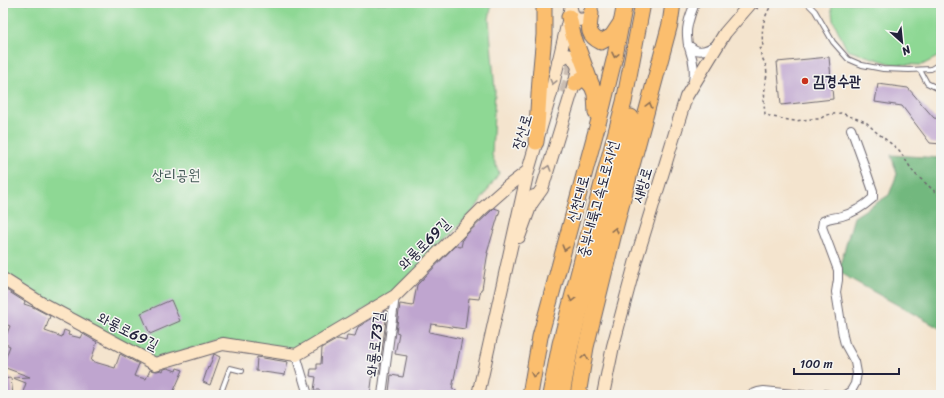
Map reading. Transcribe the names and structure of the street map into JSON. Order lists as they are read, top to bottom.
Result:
{
  "streets": {
    "highway": ["신천대로", "중부내륙고속도로지선"],
    "main road": ["장산로", "새방로", "와룡로69길"],
    "street": ["와룡로73길"]
  },
  "crossings": [
    ["장산로", "와룡로69길"],
    ["와룡로69길", "와룡로73길"]
  ],
  "parks": ["상리공원"],
  "places": ["김경수관"],
  "scale_bar": "100 m",
  "north": "bottom right"
}
